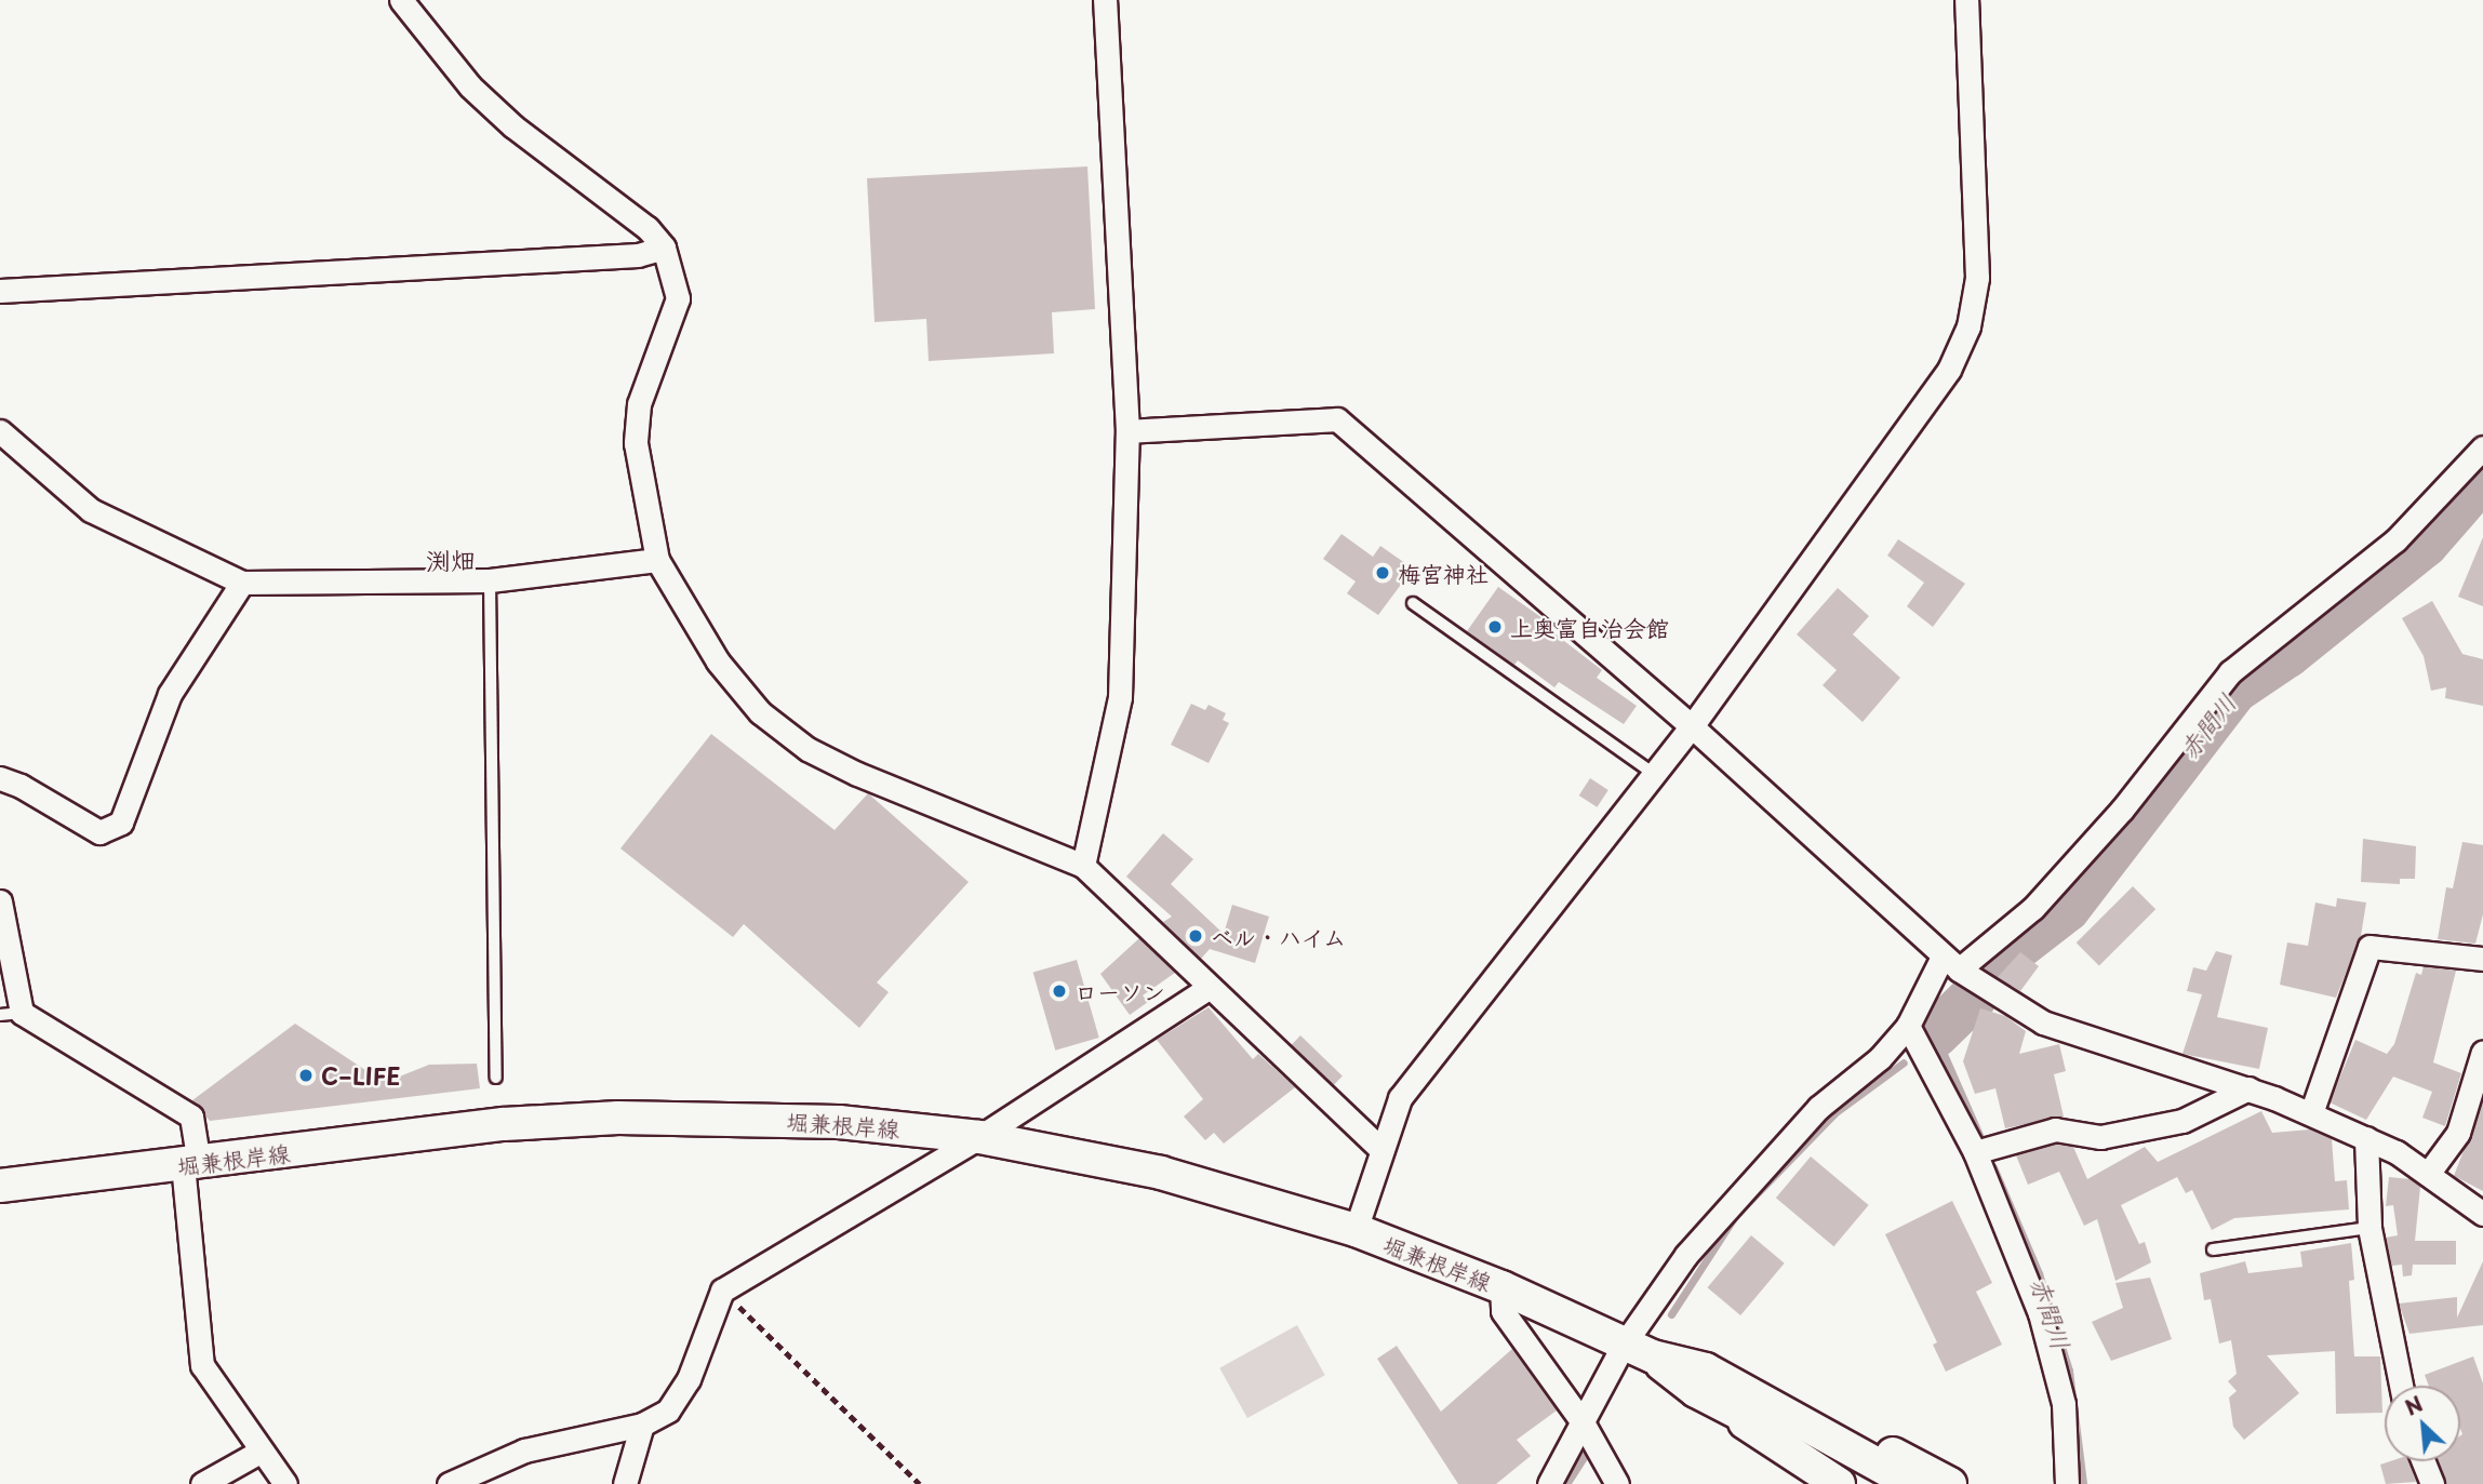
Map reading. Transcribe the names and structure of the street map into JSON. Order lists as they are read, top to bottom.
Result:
{
  "streets": {
    "main road": ["堀兼根岸線"]
  },
  "districts": ["渕畑"],
  "water": ["赤間川"],
  "places": [
    "梅宮神社",
    "上奥富自治会館",
    "ベル・ハイム",
    "ローソン",
    "C−LIFE"
  ],
  "north": "top left"
}
